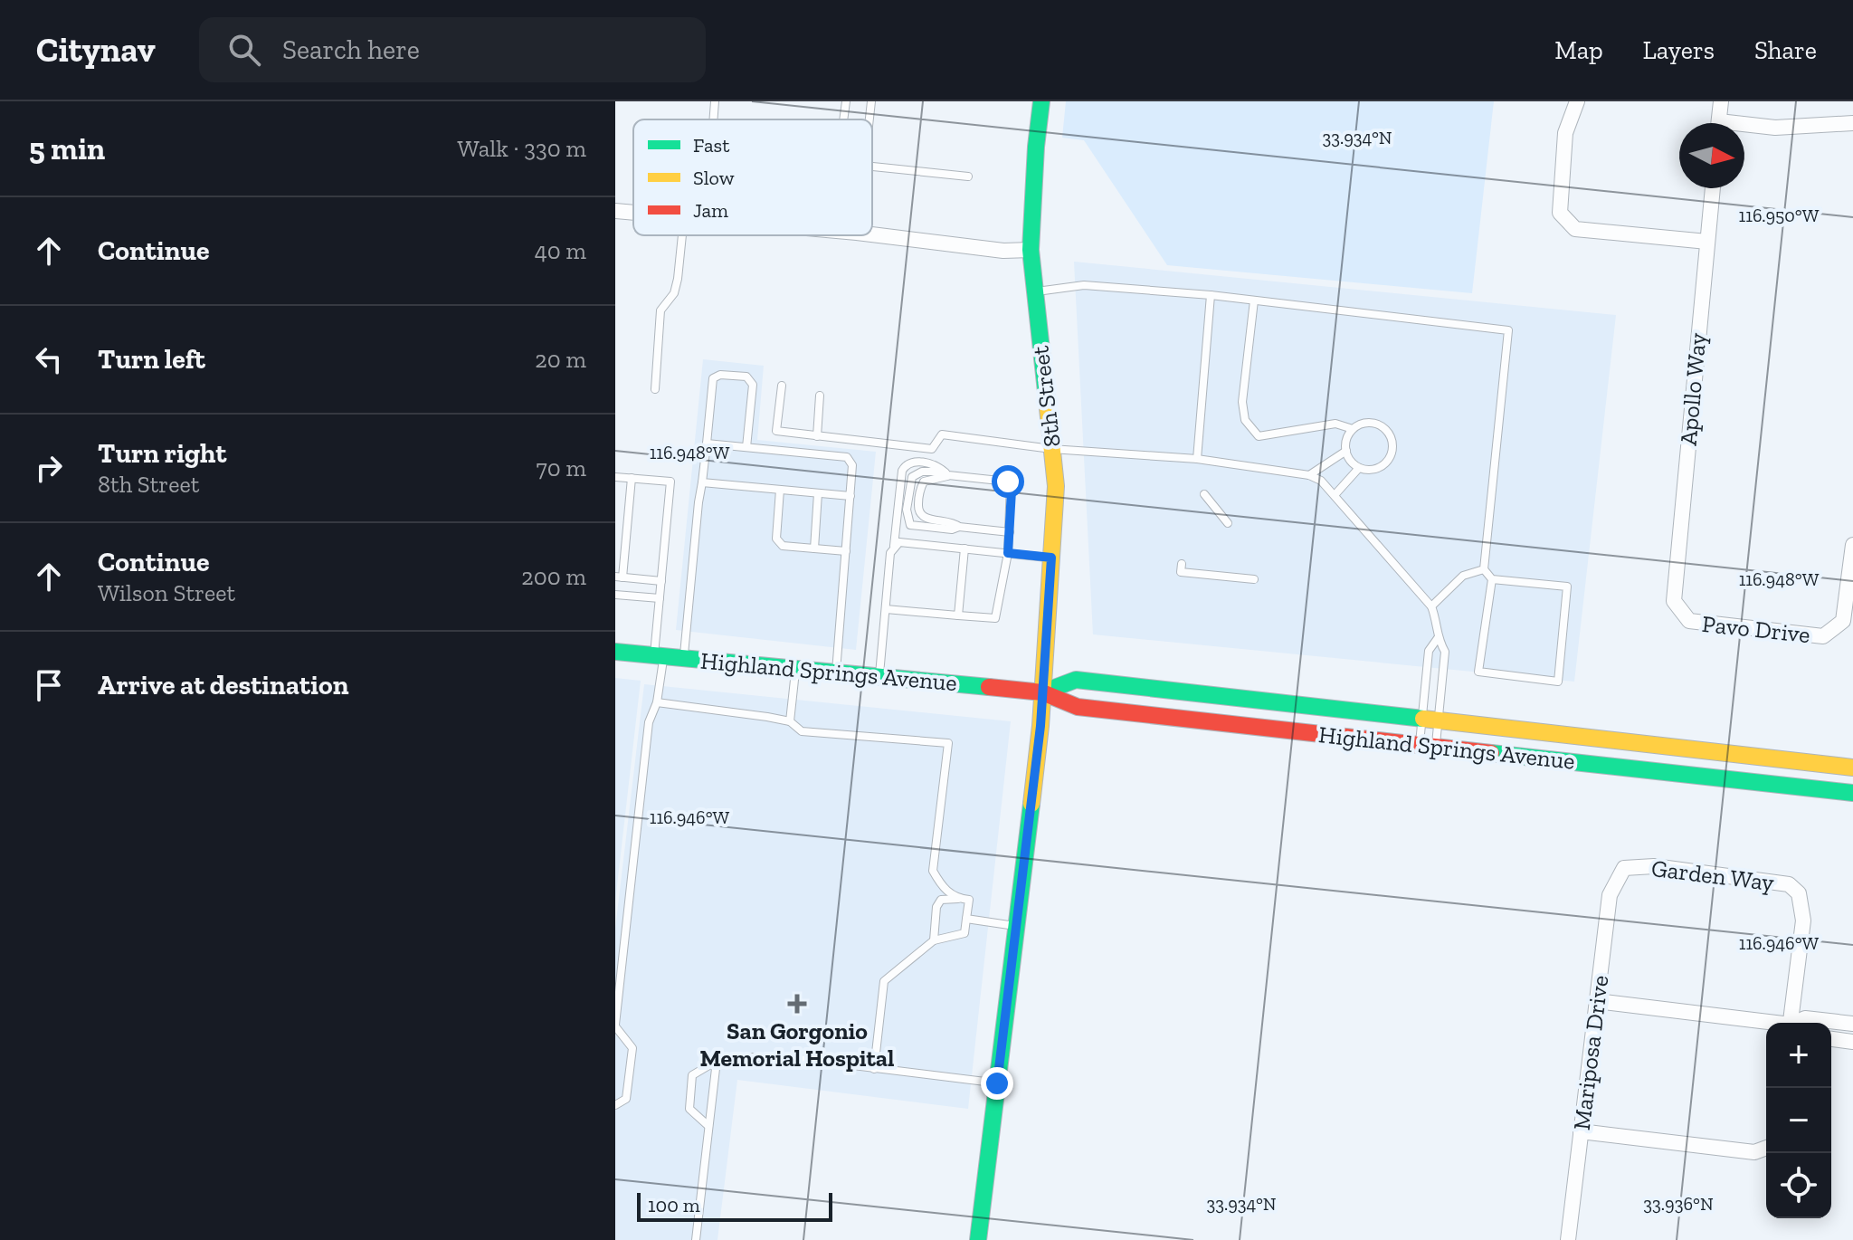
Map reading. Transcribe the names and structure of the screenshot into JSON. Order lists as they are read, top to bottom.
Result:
{
  "streets": {
    "main road": ["8th Street", "Highland Springs Avenue"],
    "street": [
      "Apollo Way",
      "Pavo Drive",
      "Garden Way",
      "Mariposa Drive"
    ]
  },
  "crossings": [
    ["Apollo Way", "Pavo Drive"],
    ["8th Street", "Highland Springs Avenue"],
    ["Garden Way", "Mariposa Drive"]
  ],
  "places": {
    "health": ["San Gorgonio Memorial Hospital"]
  },
  "legend": ["Fast", "Slow", "Jam"],
  "scale_bar": "100 m",
  "north": "right",
  "page": {
    "header": "Citynav",
    "search": "Search here",
    "nav": ["Map", "Layers", "Share"],
    "heading": ["5 min", "Walk · 330 m"],
    "list": [
      ["Continue", "40 m"],
      ["Turn left", "20 m"],
      ["Turn right", "8th Street", "70 m"],
      ["Continue", "Wilson Street", "200 m"],
      "Arrive at destination"
    ],
    "map_buttons": ["+", "−"],
    "scale": "100 m"
  },
  "coordinates": [
    "33.934°N",
    "116.950°W",
    "116.948°W",
    "116.946°W",
    "33.936°N"
  ]
}
